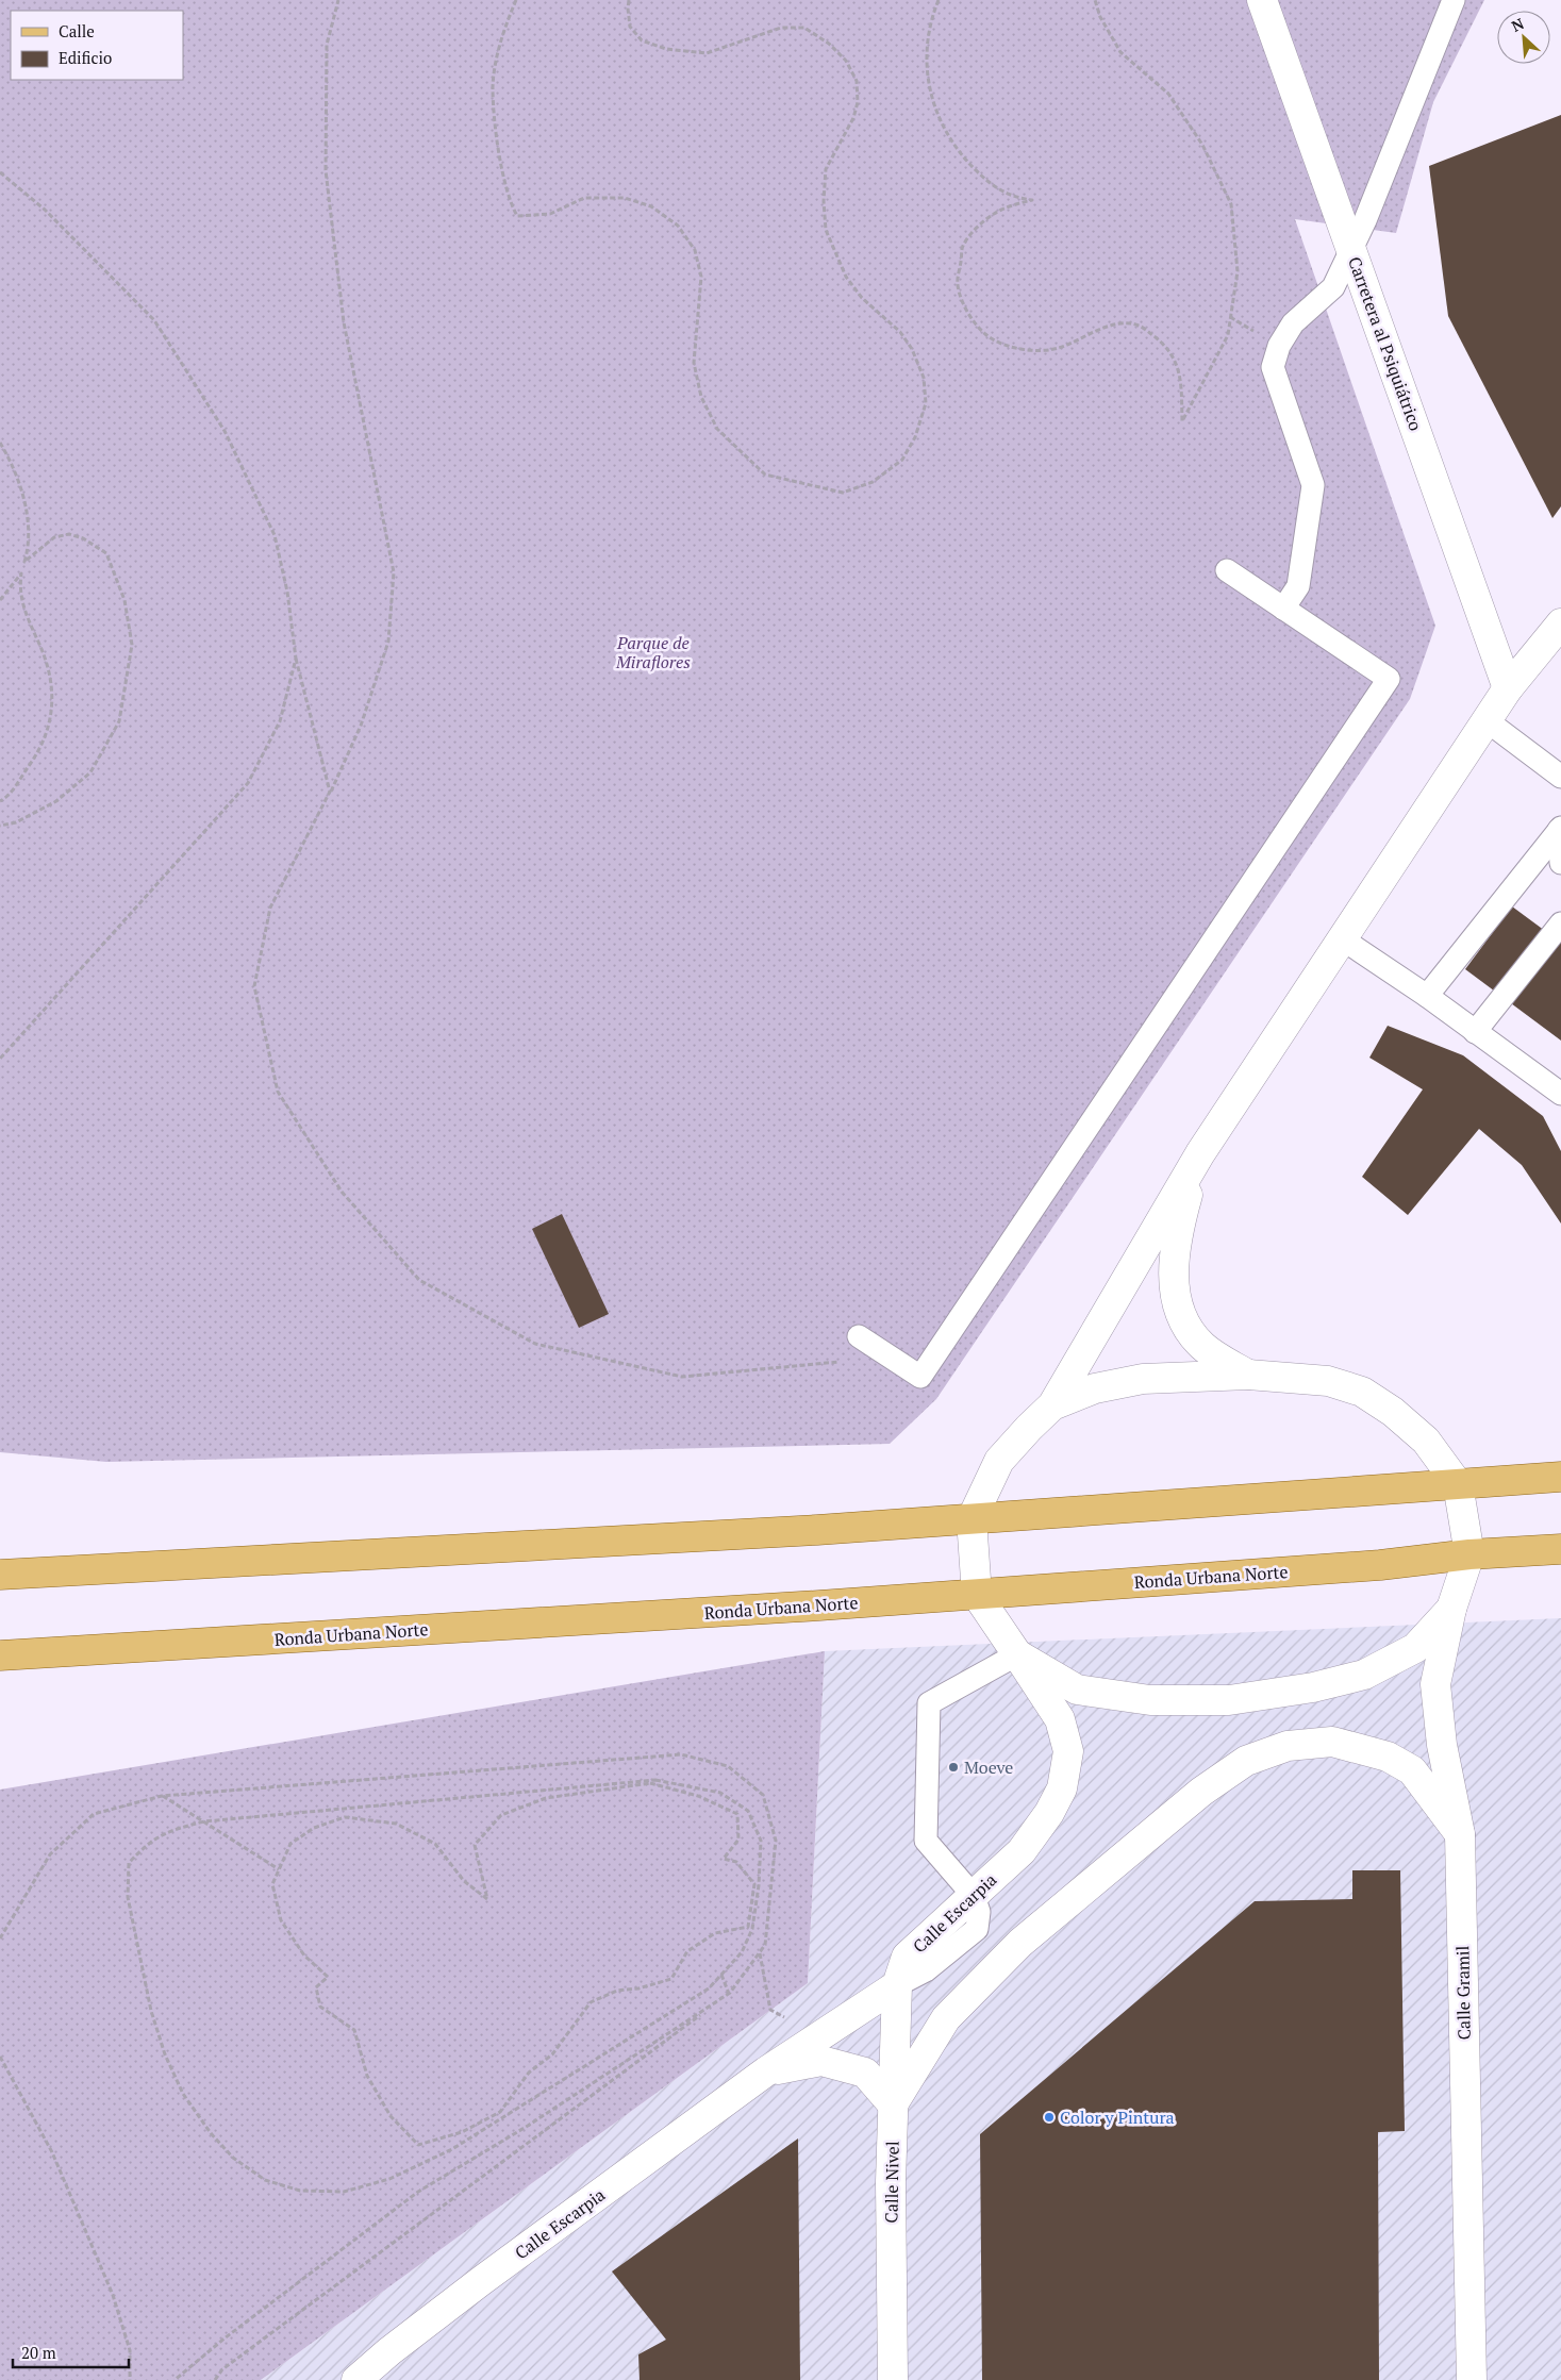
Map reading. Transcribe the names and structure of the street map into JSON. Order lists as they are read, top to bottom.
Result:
{
  "streets": {
    "main road": ["Ronda Urbana Norte"],
    "street": [
      "Carretera al Psiquiátrico",
      "Calle Escarpia",
      "Calle Gramil",
      "Calle Nivel"
    ]
  },
  "crossings": [
    ["Ronda Urbana Norte", "Calle Escarpia"],
    ["Ronda Urbana Norte", "Calle Gramil"],
    ["Calle Escarpia", "Calle Nivel"]
  ],
  "parks": ["Parque de Miraflores"],
  "places": ["Moeve", "Color y Pintura"],
  "legend": ["Calle", "Edificio"],
  "scale_bar": "20 m",
  "north": "top left"
}
